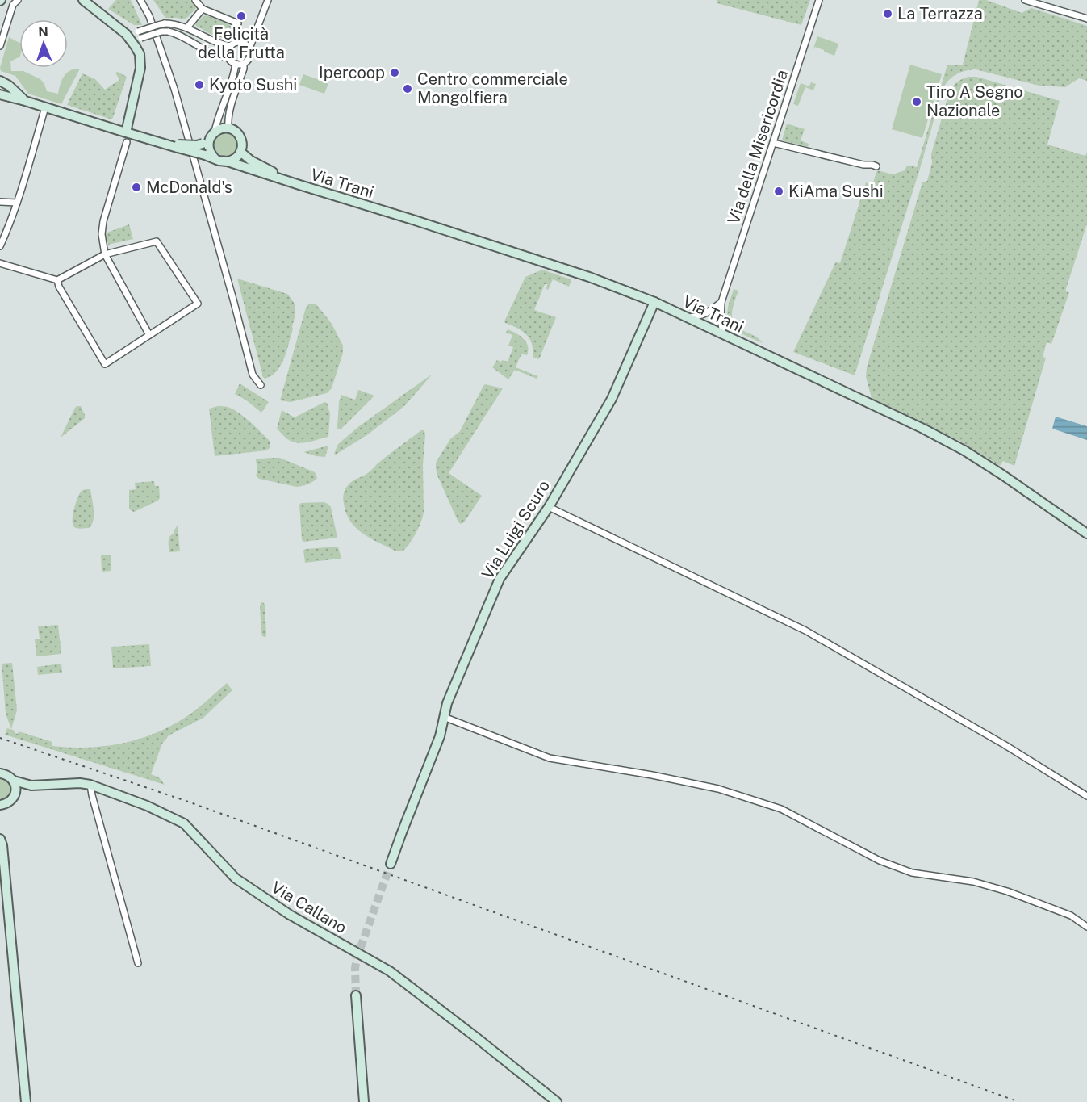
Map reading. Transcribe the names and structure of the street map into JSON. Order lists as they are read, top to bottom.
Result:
{
  "streets": {
    "main road": ["Via Trani", "Via Luigi Scuro", "Via Callano"],
    "street": ["Via della Misericordia"]
  },
  "crossings": [
    ["Via della Misericordia", "Via Trani"],
    ["Via Trani", "Via Luigi Scuro"]
  ],
  "places": [
    "La Terrazza",
    "Felicità della Frutta",
    "Ipercoop",
    "Kyoto Sushi",
    "Centro commerciale Mongolfiera",
    "Tiro A Segno Nazionale",
    "McDonald's",
    "KiAma Sushi"
  ],
  "north": "top"
}
